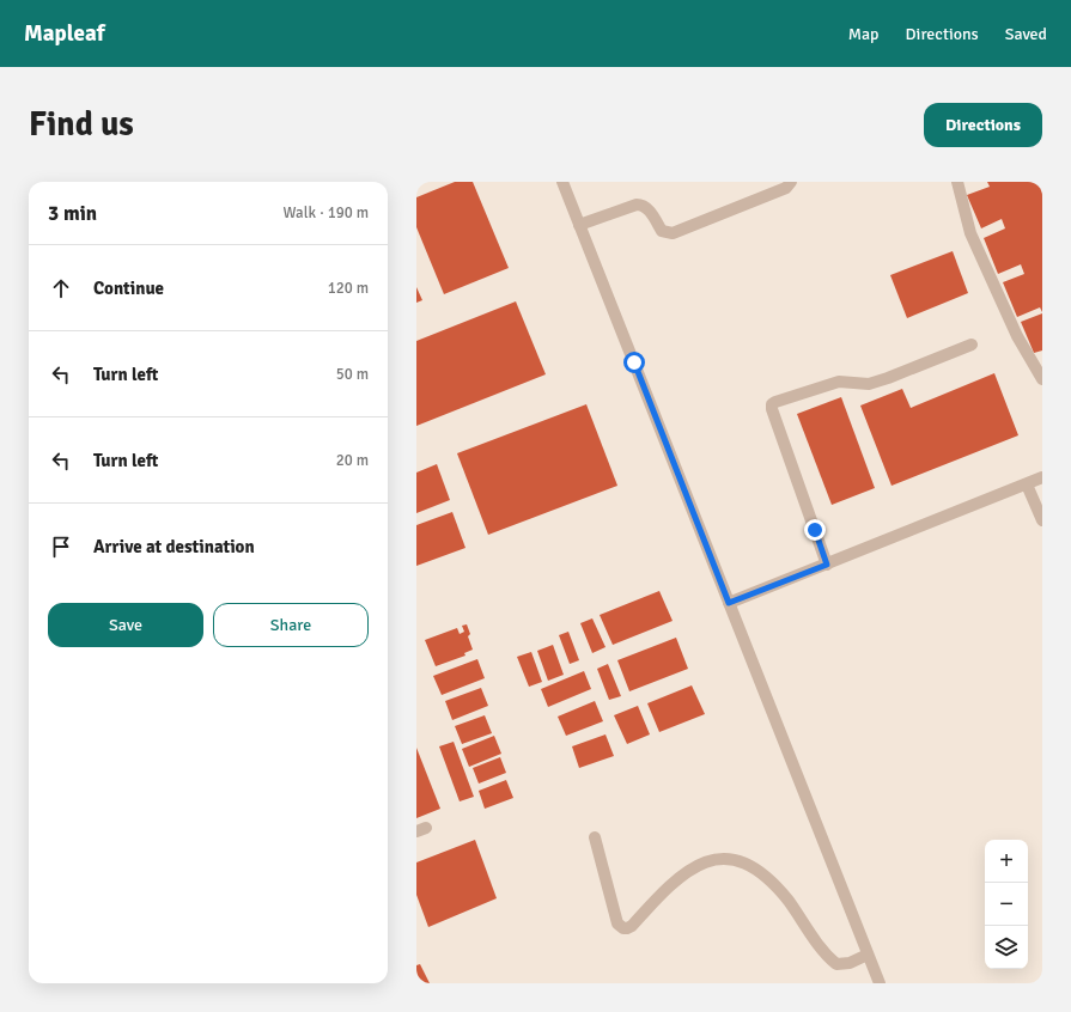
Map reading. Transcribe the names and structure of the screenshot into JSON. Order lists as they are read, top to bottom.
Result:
{
  "page": {
    "header": "Mapleaf",
    "nav": ["Map", "Directions", "Saved"],
    "buttons": [
      "Directions",
      ["Save", "Share"]
    ],
    "title": "Find us",
    "heading": ["3 min", "Walk · 190 m"],
    "list": [
      ["Continue", "120 m"],
      ["Turn left", "50 m"],
      ["Turn left", "20 m"],
      "Arrive at destination"
    ],
    "map_buttons": ["+", "−"]
  }
}
